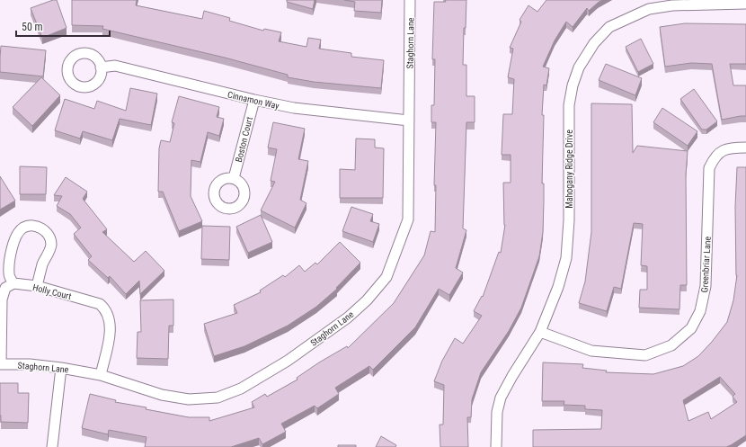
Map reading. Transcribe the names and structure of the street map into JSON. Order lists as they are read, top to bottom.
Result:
{
  "streets": {
    "street": [
      "Staghorn Lane",
      "Cinnamon Way",
      "Boston Court",
      "Mahogany Ridge Drive",
      "Greenbriar Lane",
      "Holly Court"
    ]
  },
  "crossings": [
    ["Staghorn Lane", "Cinnamon Way"],
    ["Staghorn Lane", "Holly Court"],
    ["Cinnamon Way", "Boston Court"],
    ["Mahogany Ridge Drive", "Greenbriar Lane"]
  ],
  "scale_bar": "50 m"
}
